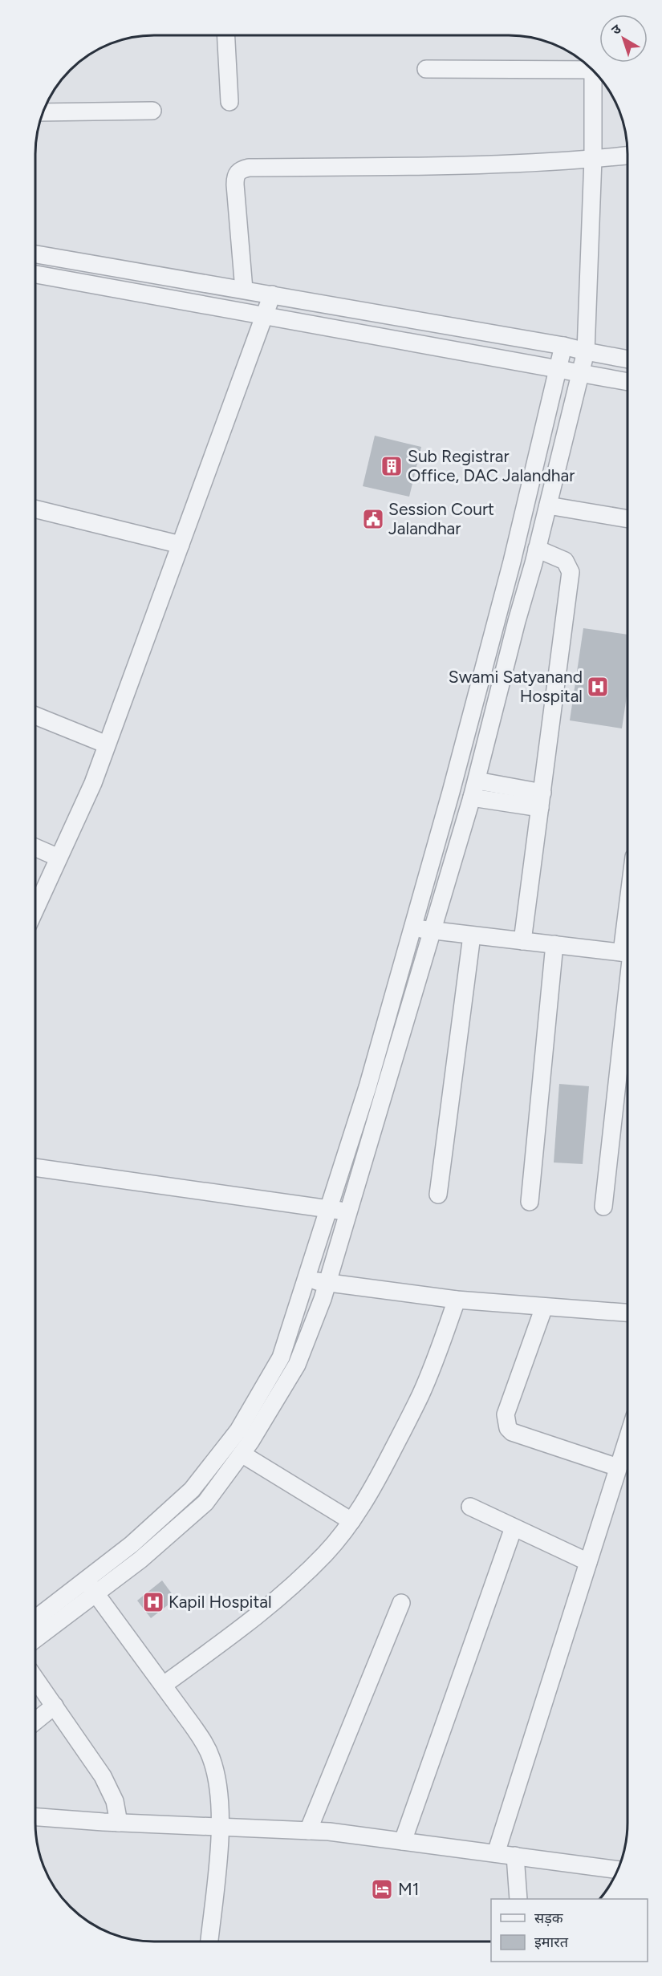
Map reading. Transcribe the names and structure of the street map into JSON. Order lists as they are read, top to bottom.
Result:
{
  "places": {
    "building": ["Sub Registrar Office, DAC Jalandhar"],
    "public building": ["Session Court Jalandhar"],
    "hospital": ["Swami Satyanand Hospital", "Kapil Hospital"],
    "hotel": ["M1"]
  },
  "legend": ["सड़क", "इमारत"],
  "north": "top left"
}
